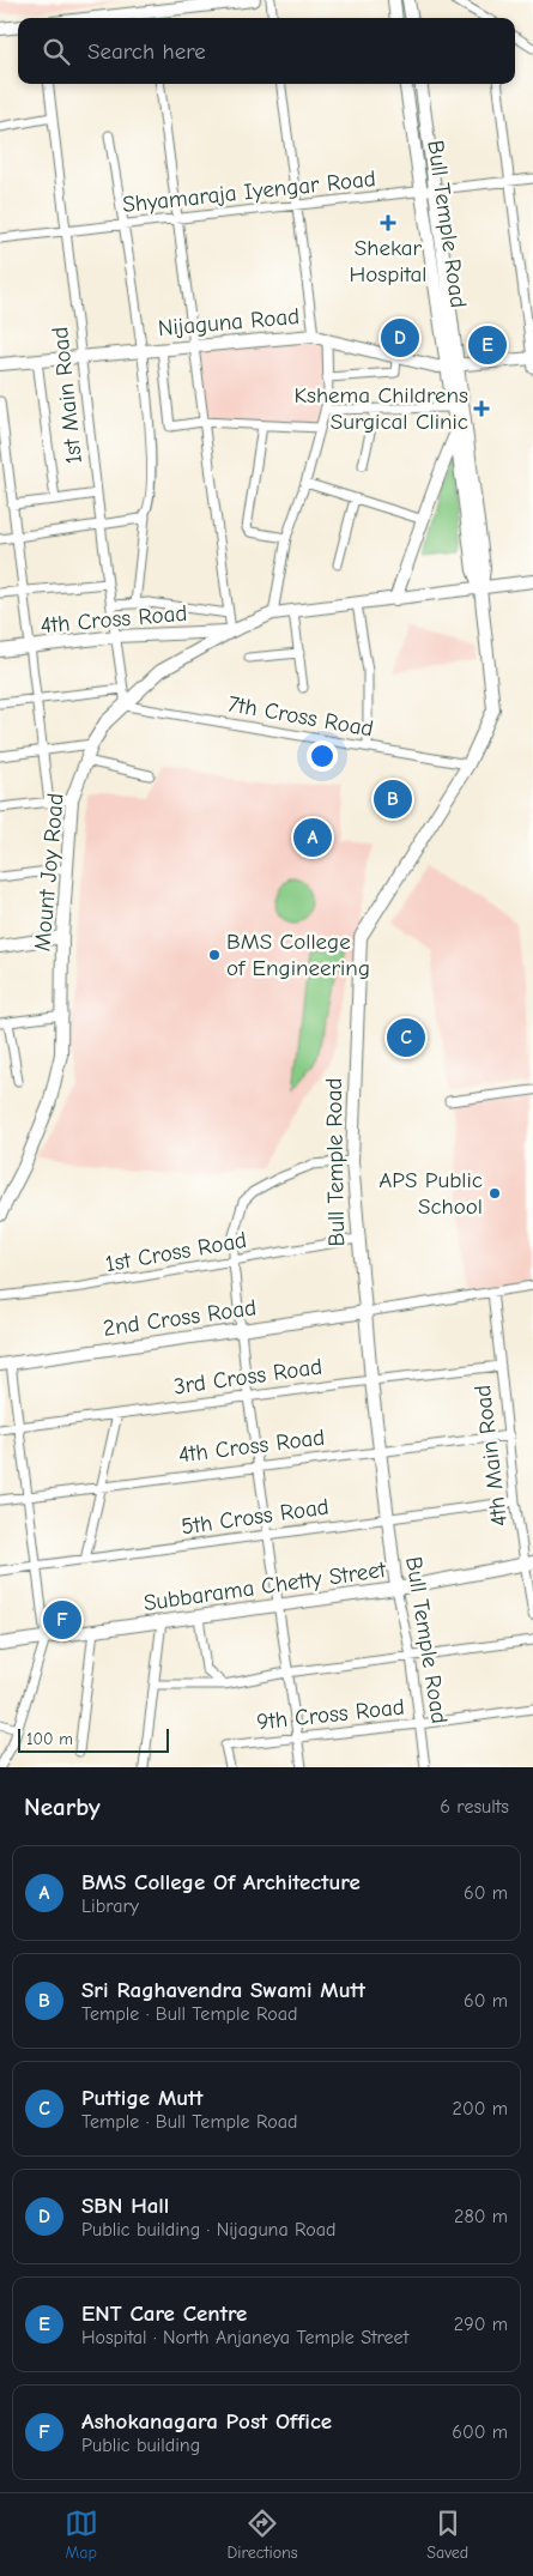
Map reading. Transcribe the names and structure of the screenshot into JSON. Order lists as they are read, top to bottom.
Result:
{
  "streets": {
    "main road": [
      "Bull Temple Road",
      "Nijaguna Road",
      "4th Cross Road",
      "Mount Joy Road",
      "2nd Cross Road",
      "Subbarama Chetty Street"
    ],
    "street": [
      "Shyamaraja Iyengar Road",
      "1st Main Road",
      "7th Cross Road",
      "1st Cross Road",
      "3rd Cross Road",
      "4th Main Road",
      "5th Cross Road",
      "9th Cross Road"
    ]
  },
  "crossings": [
    ["Shyamaraja Iyengar Road", "Bull Temple Road"],
    ["Shyamaraja Iyengar Road", "1st Main Road"],
    ["Bull Temple Road", "Nijaguna Road"],
    ["Bull Temple Road", "4th Cross Road"],
    ["Bull Temple Road", "7th Cross Road"],
    ["Bull Temple Road", "Mount Joy Road"],
    ["Bull Temple Road", "1st Cross Road"],
    ["Bull Temple Road", "2nd Cross Road"],
    ["Bull Temple Road", "3rd Cross Road"],
    ["Bull Temple Road", "5th Cross Road"],
    ["Bull Temple Road", "Subbarama Chetty Street"],
    ["Bull Temple Road", "9th Cross Road"],
    ["Nijaguna Road", "1st Main Road"],
    ["1st Main Road", "4th Cross Road"],
    ["1st Main Road", "7th Cross Road"],
    ["1st Main Road", "Mount Joy Road"],
    ["4th Cross Road", "Mount Joy Road"],
    ["4th Cross Road", "4th Main Road"],
    ["7th Cross Road", "Mount Joy Road"],
    ["3rd Cross Road", "4th Main Road"],
    ["4th Main Road", "5th Cross Road"],
    ["4th Main Road", "Subbarama Chetty Street"]
  ],
  "places": {
    "health": ["Shekar Hospital", "Kshema Childrens Surgical Clinic"],
    "other": ["BMS College of Engineering", "APS Public School"]
  },
  "scale_bar": "100 m",
  "page": {
    "search": "Search here",
    "pins": [
      "D",
      "E",
      "B",
      "A",
      "C",
      "F"
    ],
    "scale": "100 m",
    "heading": ["Nearby", "6 results"],
    "list": [
      {
        "mark": "A",
        "name": "BMS College Of Architecture",
        "note": "Library",
        "value": "60 m"
      },
      {
        "mark": "B",
        "name": "Sri Raghavendra Swami Mutt",
        "note": "Temple · Bull Temple Road",
        "value": "60 m"
      },
      {
        "mark": "C",
        "name": "Puttige Mutt",
        "note": "Temple · Bull Temple Road",
        "value": "200 m"
      },
      {
        "mark": "D",
        "name": "SBN Hall",
        "note": "Public building · Nijaguna Road",
        "value": "280 m"
      },
      {
        "mark": "E",
        "name": "ENT Care Centre",
        "note": "Hospital · North Anjaneya Temple Street",
        "value": "290 m"
      },
      {
        "mark": "F",
        "name": "Ashokanagara Post Office",
        "note": "Public building",
        "value": "600 m"
      }
    ],
    "nav": ["Map", "Directions", "Saved"]
  }
}
